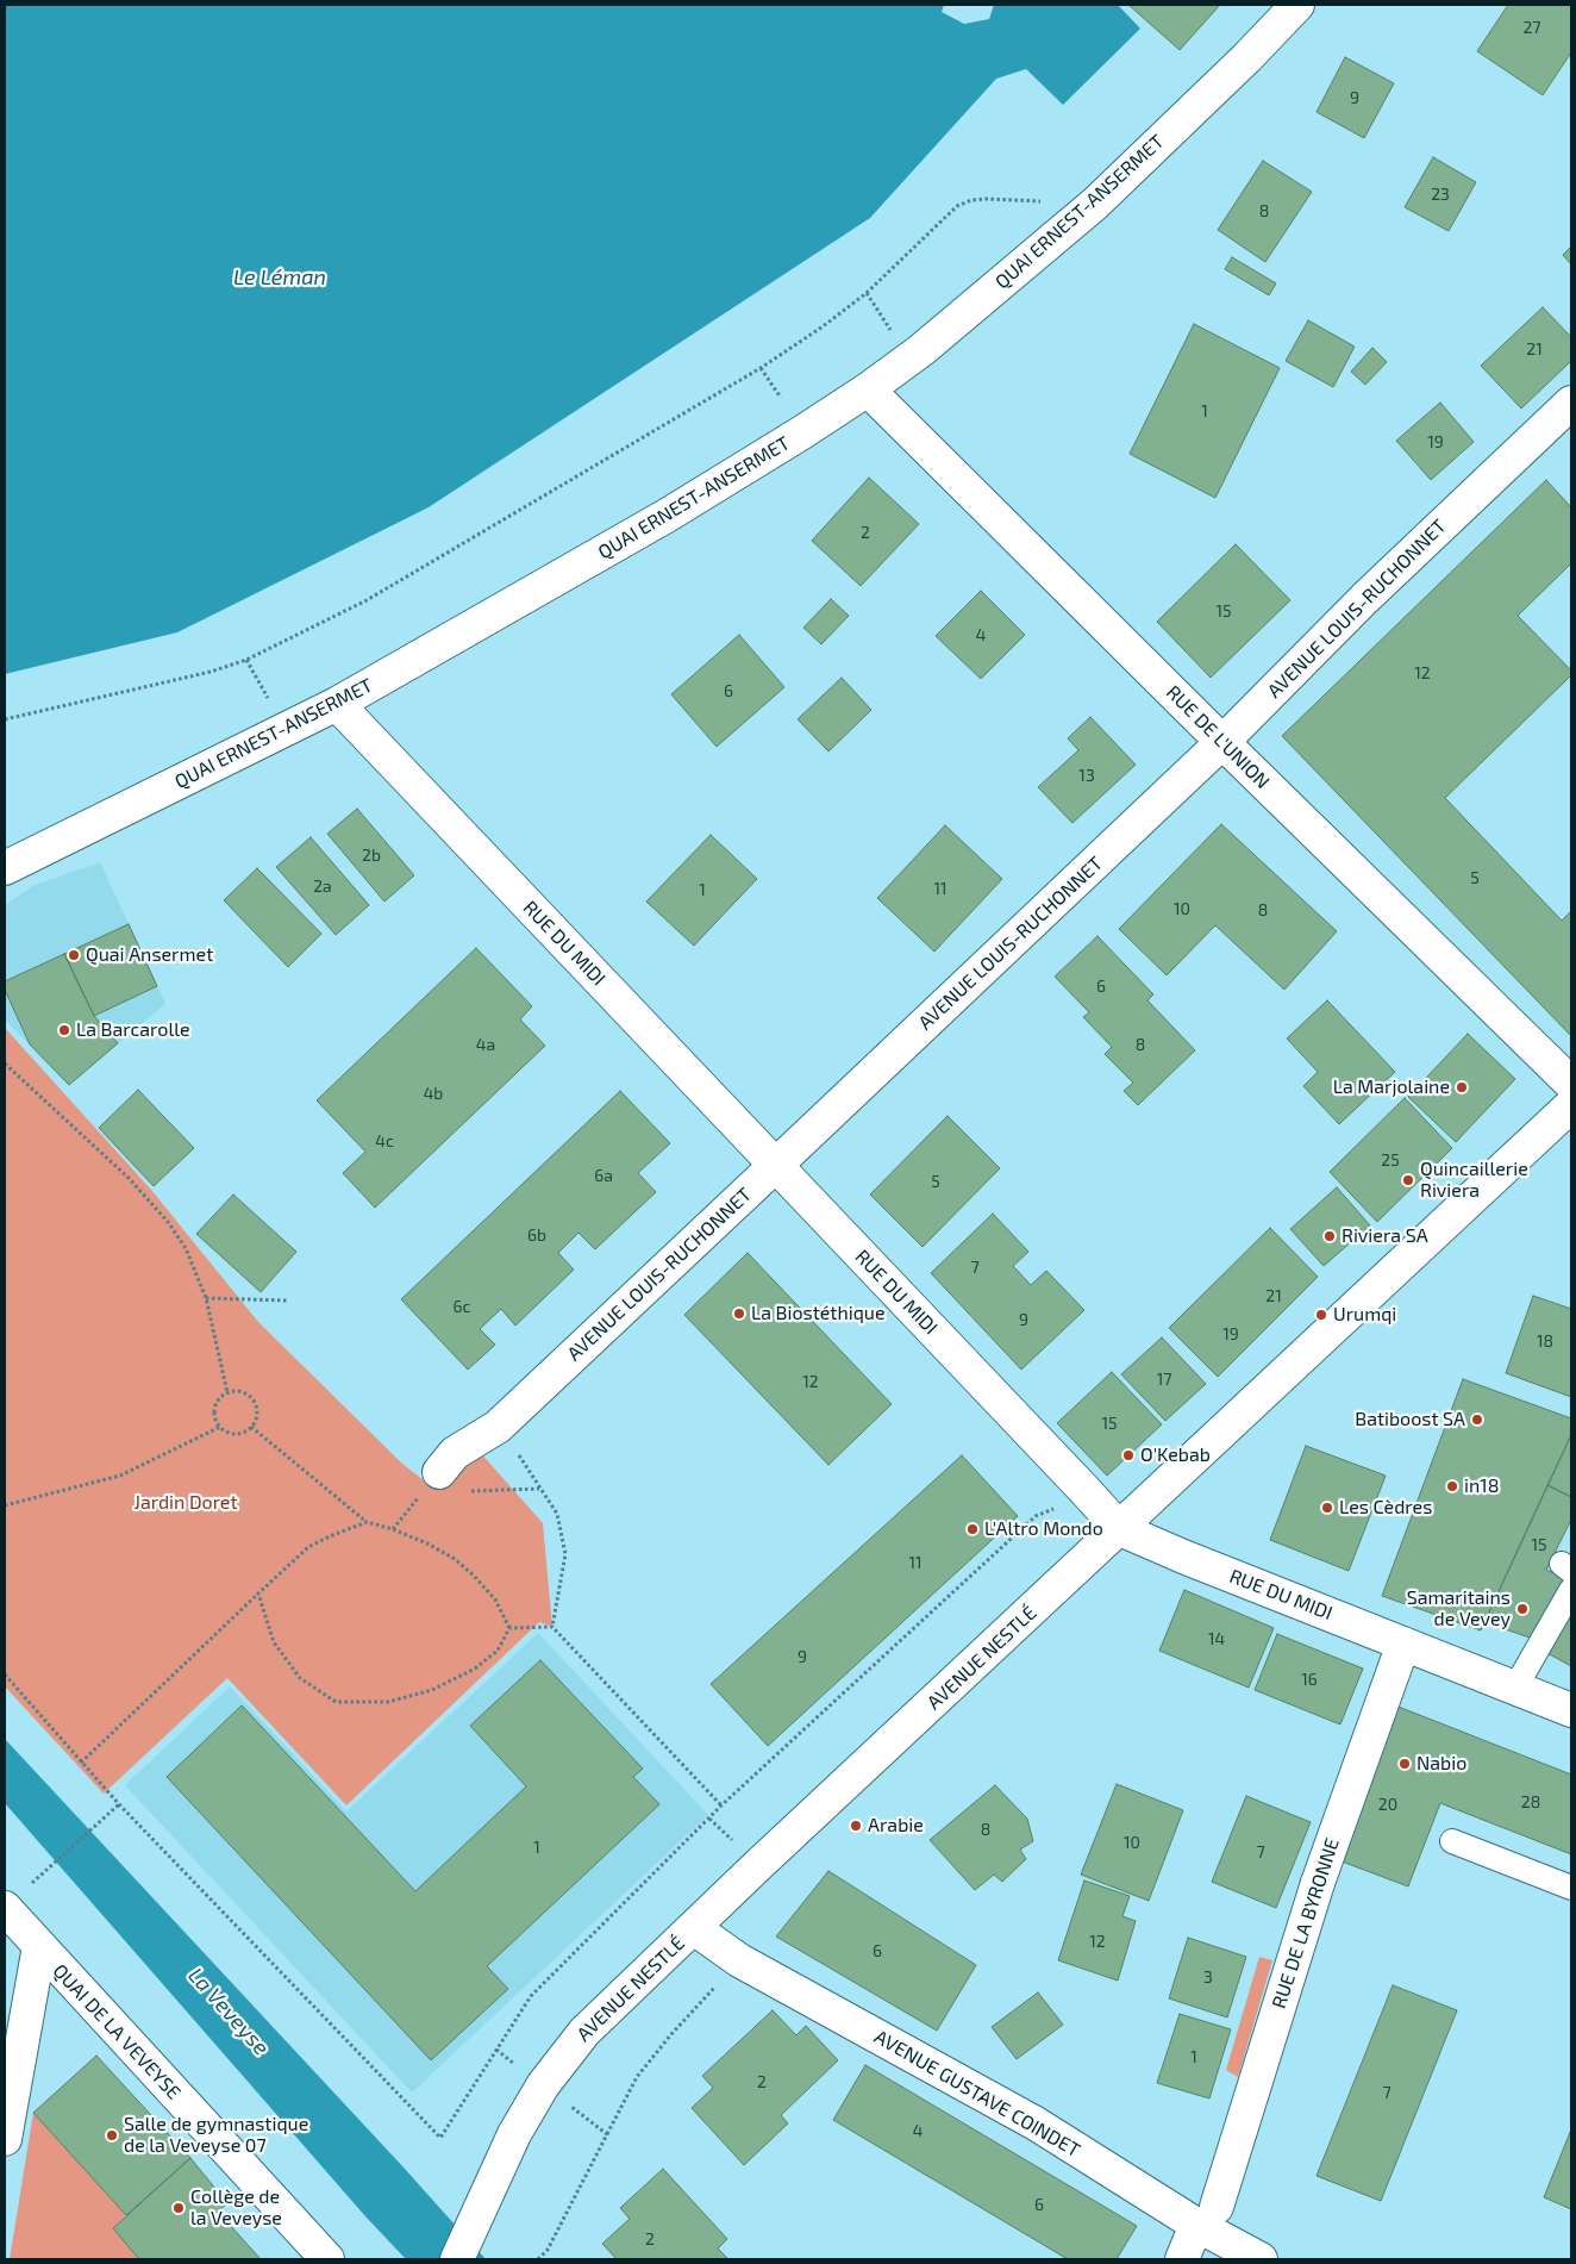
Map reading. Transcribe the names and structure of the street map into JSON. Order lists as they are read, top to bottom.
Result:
{
  "streets": {
    "street": [
      "QUAI ERNEST-ANSERMET",
      "AVENUE LOUIS-RUCHONNET",
      "RUE DE L'UNION",
      "RUE DU MIDI",
      "AVENUE NESTLÉ",
      "RUE DE LA BYRONNE",
      "QUAI DE LA VEVEYSE",
      "AVENUE GUSTAVE COINDET"
    ]
  },
  "crossings": [
    ["QUAI ERNEST-ANSERMET", "RUE DE L'UNION"],
    ["QUAI ERNEST-ANSERMET", "RUE DU MIDI"],
    ["AVENUE LOUIS-RUCHONNET", "RUE DE L'UNION"],
    ["AVENUE LOUIS-RUCHONNET", "RUE DU MIDI"],
    ["RUE DU MIDI", "AVENUE NESTLÉ"],
    ["RUE DU MIDI", "RUE DE LA BYRONNE"],
    ["AVENUE NESTLÉ", "AVENUE GUSTAVE COINDET"],
    ["RUE DE LA BYRONNE", "AVENUE GUSTAVE COINDET"]
  ],
  "water": ["Le Léman", "La Veveyse"],
  "parks": ["Jardin Doret"],
  "places": [
    "Quai Ansermet",
    "La Barcarolle",
    "La Marjolaine",
    "Quincaillerie Riviera",
    "Riviera SA",
    "La Biostéthique",
    "Urumqi",
    "Batiboost SA",
    "O'Kebab",
    "in18",
    "Les Cèdres",
    "L'Altro Mondo",
    "Samaritains de Vevey",
    "Nabio",
    "Arabie",
    "Salle de gymnastique de la Veveyse 07",
    "Collège de la Veveyse"
  ],
  "house_numbers": [
    "27",
    "9",
    "23",
    "8",
    "21",
    "1",
    "19",
    "2",
    "15",
    "4",
    "12",
    "6",
    "13",
    "2b",
    "5",
    "2a",
    "11",
    "1",
    "10",
    "8",
    "6",
    "4a",
    "8",
    "4b",
    "4c",
    "25",
    "6a",
    "5",
    "6b",
    "7",
    "21",
    "6c",
    "9",
    "19",
    "18",
    "17",
    "12",
    "15",
    "15",
    "11",
    "14",
    "9",
    "16",
    "28",
    "20",
    "8",
    "10",
    "1",
    "7",
    "12",
    "6",
    "3",
    "1",
    "2",
    "7",
    "4",
    "6",
    "2"
  ]
}
